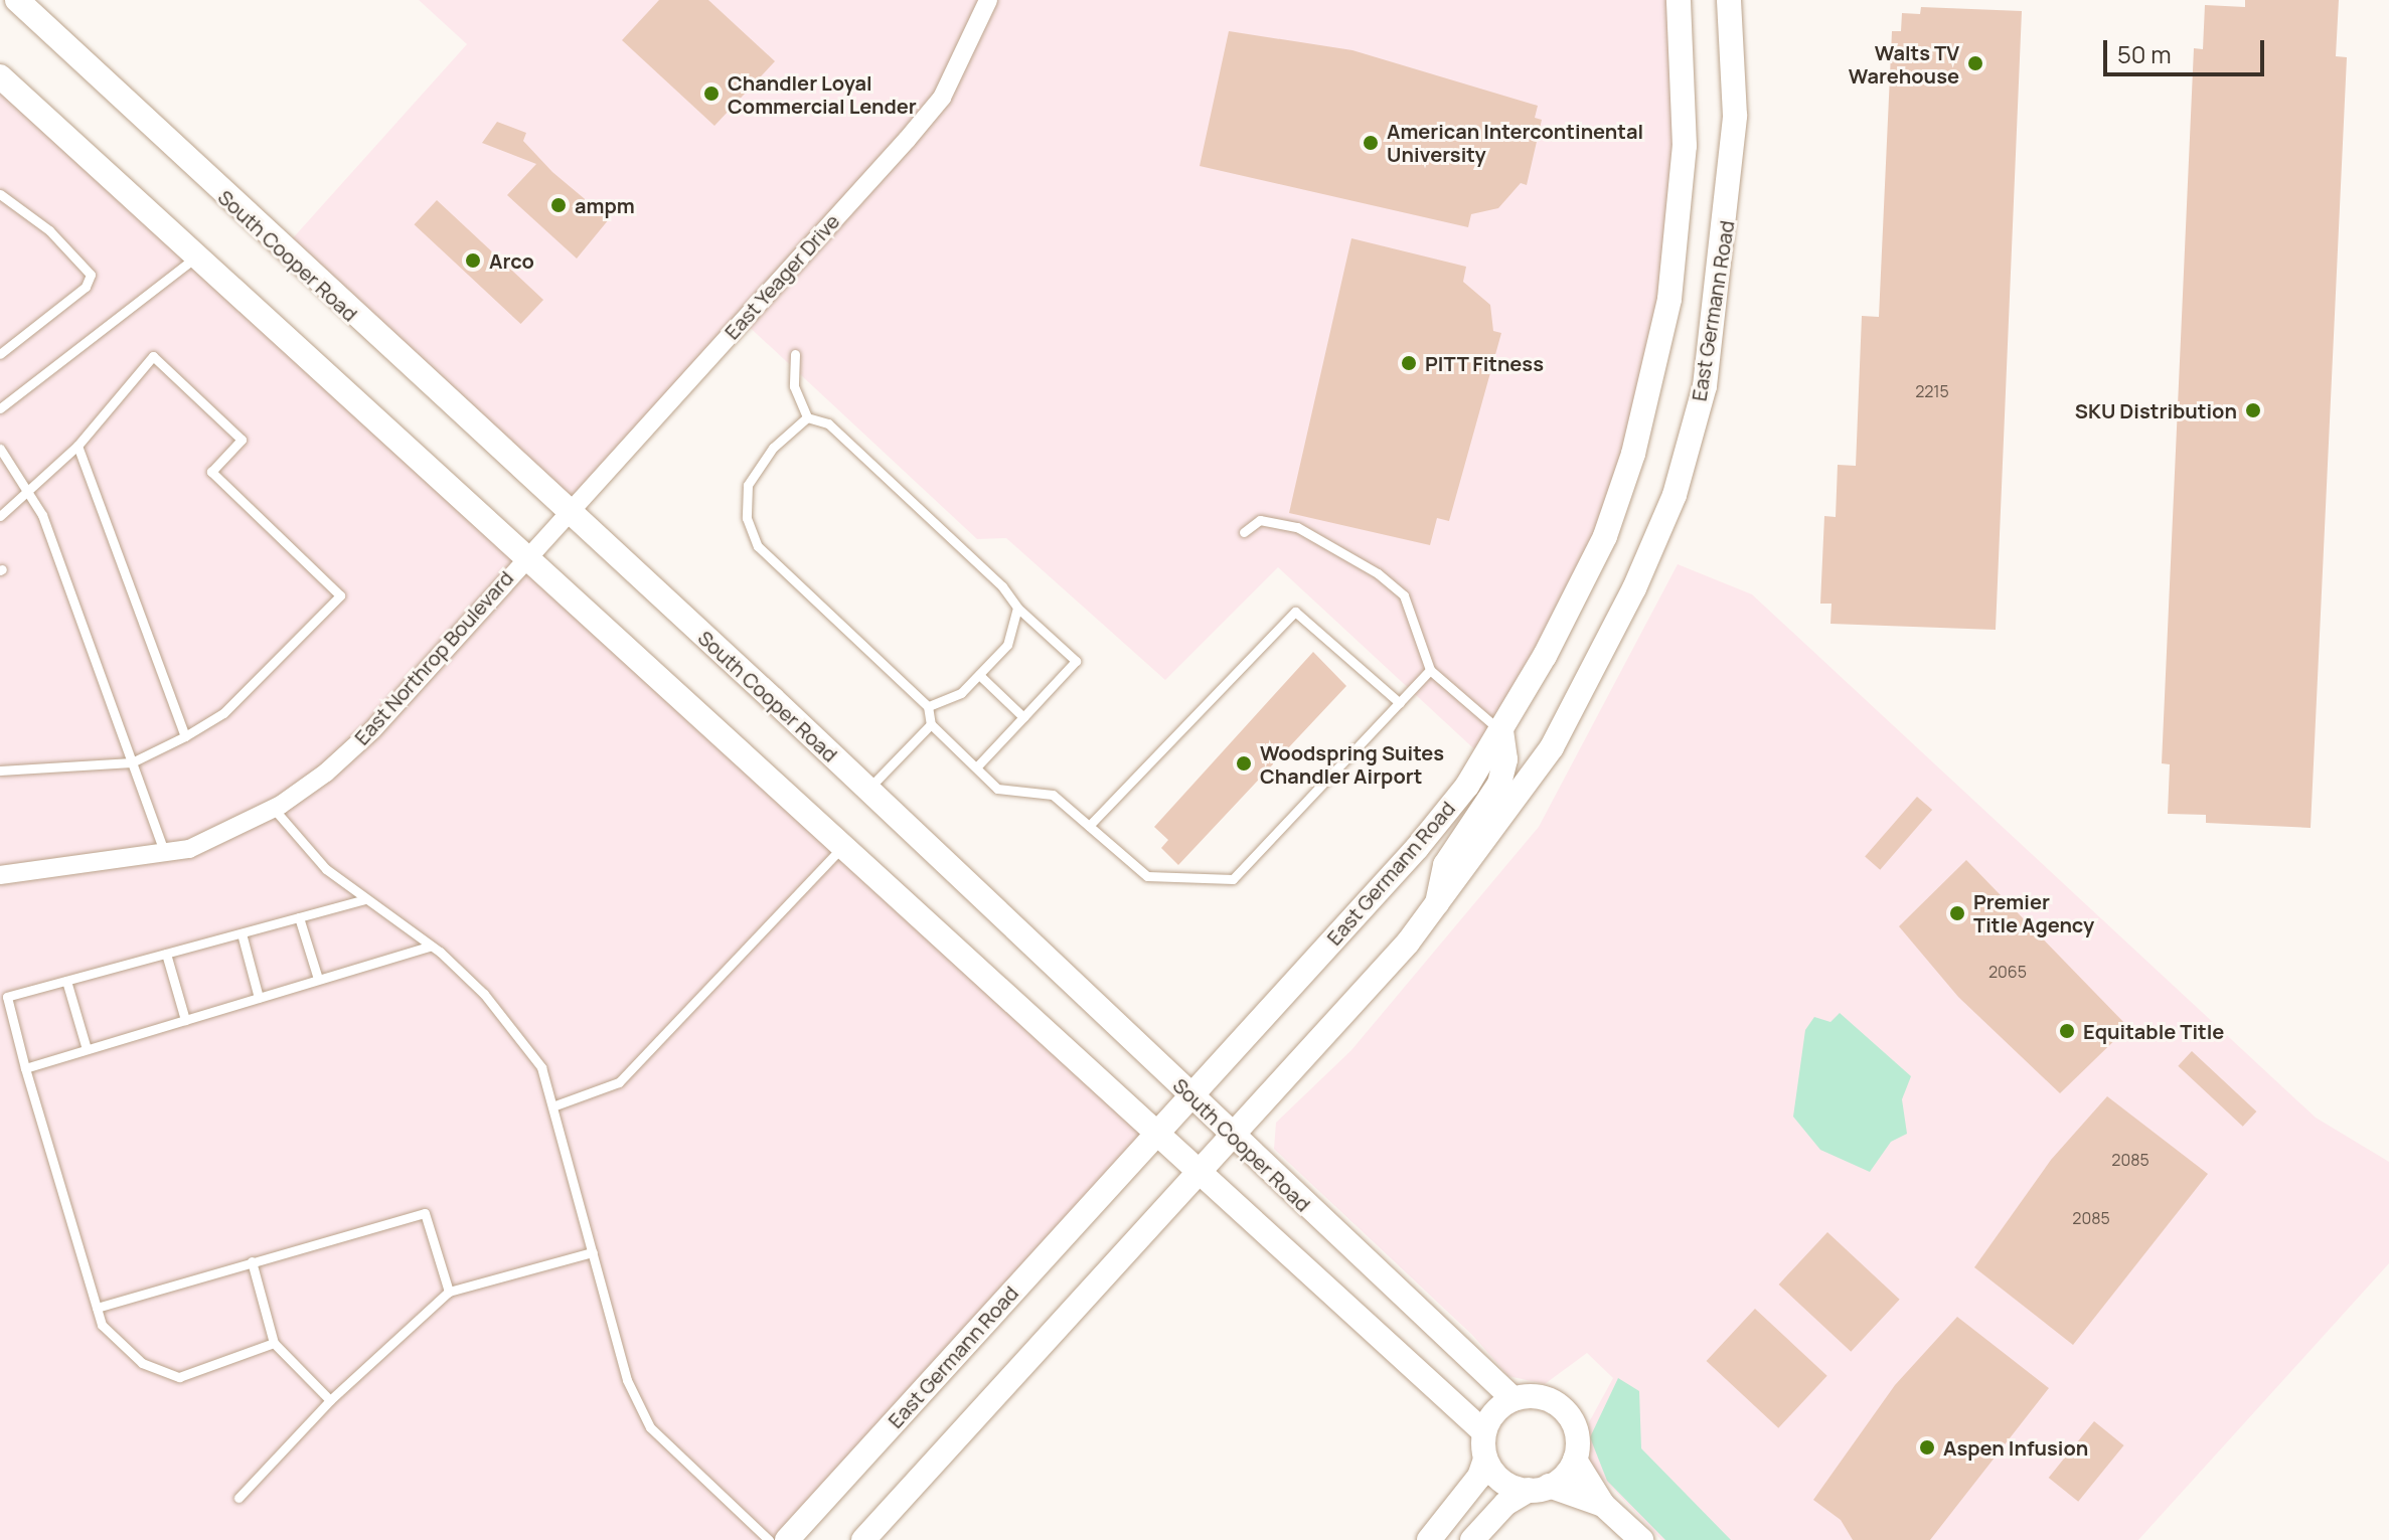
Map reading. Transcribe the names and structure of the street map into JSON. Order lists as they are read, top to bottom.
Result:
{
  "streets": {
    "main road": ["South Cooper Road", "East Germann Road"],
    "street": ["East Yeager Drive", "East Northrop Boulevard"]
  },
  "crossings": [
    ["South Cooper Road", "East Yeager Drive"],
    ["South Cooper Road", "East Germann Road"],
    ["East Yeager Drive", "East Northrop Boulevard"]
  ],
  "places": [
    "Walts TV Warehouse",
    "Chandler Loyal Commercial Lender",
    "American Intercontinental University",
    "ampm",
    "Arco",
    "PITT Fitness",
    "SKU Distribution",
    "Woodspring Suites Chandler Airport",
    "Premier Title Agency",
    "Equitable Title",
    "Aspen Infusion"
  ],
  "house_numbers": [
    "2215",
    "2065",
    "2085",
    "2085"
  ],
  "scale_bar": "50 m"
}
